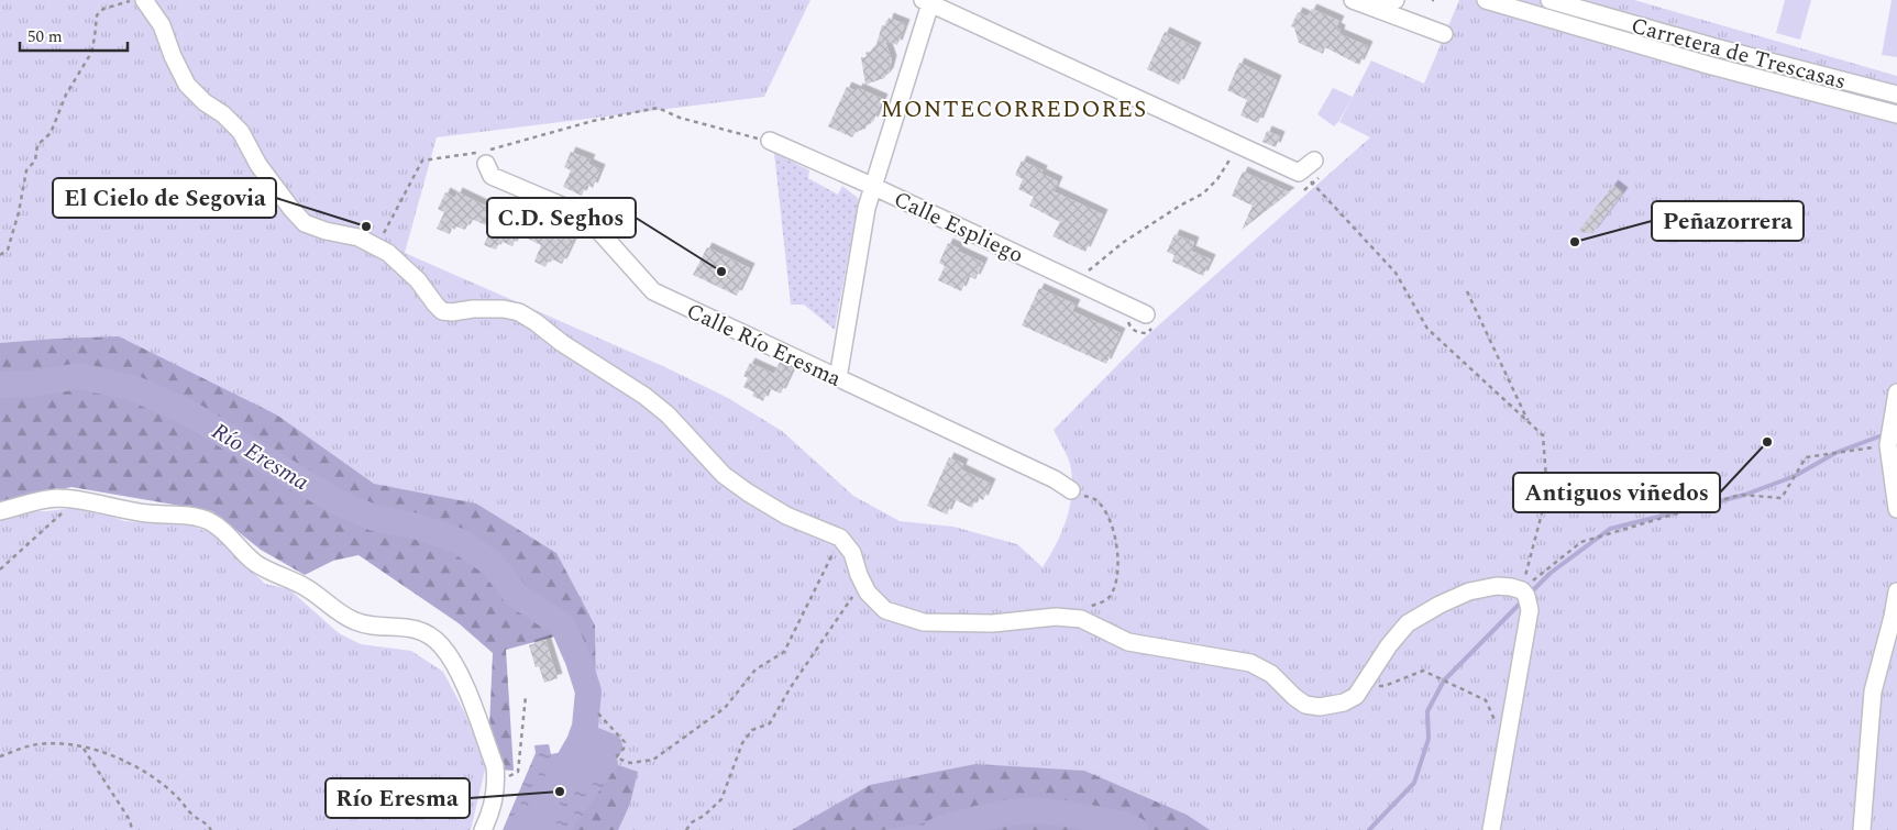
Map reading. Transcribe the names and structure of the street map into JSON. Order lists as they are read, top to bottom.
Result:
{
  "streets": {
    "street": ["Carretera de Trescasas", "Calle Espliego", "Calle Río Eresma"]
  },
  "districts": ["MONTECORREDORES"],
  "water": ["Río Eresma"],
  "places": [
    "El Cielo de Segovia",
    "Peñazorrera",
    "C.D. Seghos",
    "Antiguos viñedos",
    "Río Eresma"
  ],
  "scale_bar": "50 m"
}
